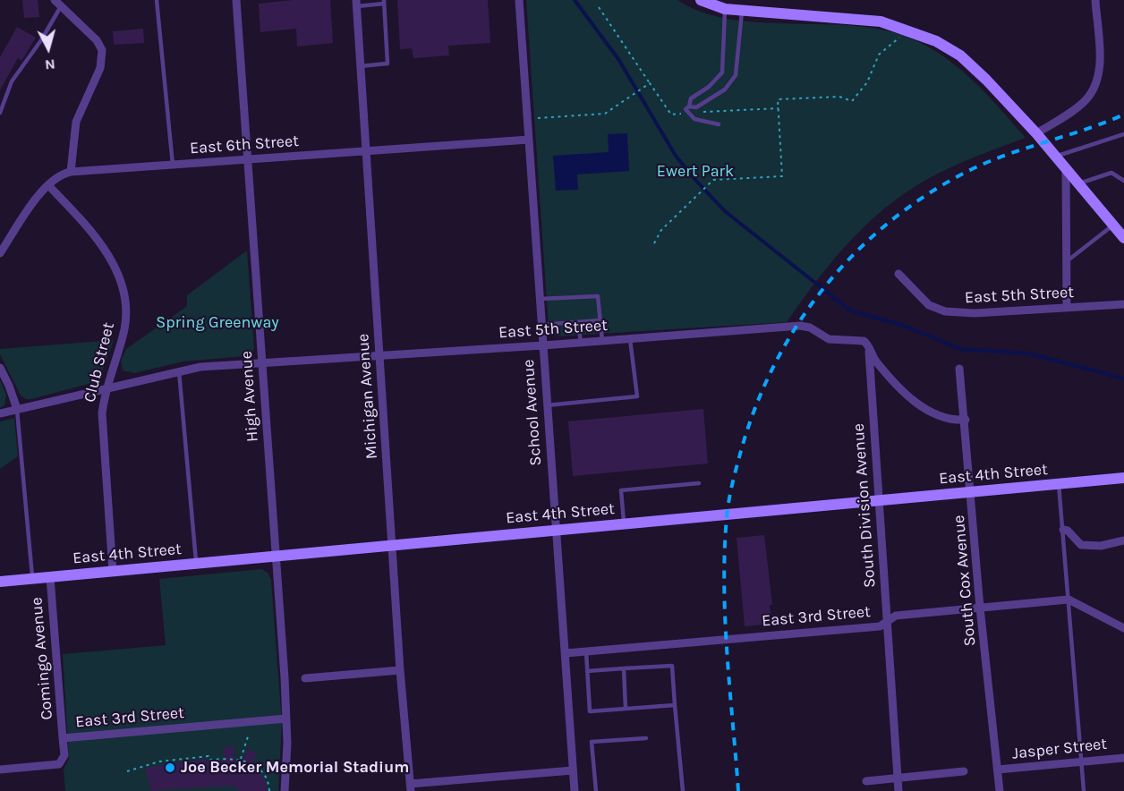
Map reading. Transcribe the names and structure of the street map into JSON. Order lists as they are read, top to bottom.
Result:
{
  "streets": {
    "street": [
      "East 6th Street",
      "East 5th Street",
      "Club Street",
      "High Avenue",
      "Michigan Avenue",
      "School Avenue",
      "East 4th Street",
      "South Division Avenue",
      "South Cox Avenue",
      "East 3rd Street",
      "Comingo Avenue",
      "Jasper Street"
    ]
  },
  "crossings": [
    ["East 6th Street", "Club Street"],
    ["East 6th Street", "High Avenue"],
    ["East 6th Street", "Michigan Avenue"],
    ["East 6th Street", "School Avenue"],
    ["East 5th Street", "Club Street"],
    ["East 5th Street", "High Avenue"],
    ["East 5th Street", "Michigan Avenue"],
    ["East 5th Street", "School Avenue"],
    ["East 5th Street", "South Division Avenue"],
    ["Club Street", "East 4th Street"],
    ["High Avenue", "East 4th Street"],
    ["High Avenue", "East 3rd Street"],
    ["Michigan Avenue", "East 4th Street"],
    ["School Avenue", "East 4th Street"],
    ["School Avenue", "East 3rd Street"],
    ["East 4th Street", "South Division Avenue"],
    ["East 4th Street", "South Cox Avenue"],
    ["East 4th Street", "Comingo Avenue"],
    ["South Division Avenue", "East 3rd Street"],
    ["South Cox Avenue", "East 3rd Street"],
    ["South Cox Avenue", "Jasper Street"],
    ["East 3rd Street", "Comingo Avenue"]
  ],
  "parks": ["Ewert Park", "Spring Greenway"],
  "places": ["Joe Becker Memorial Stadium"],
  "north": "bottom"
}
